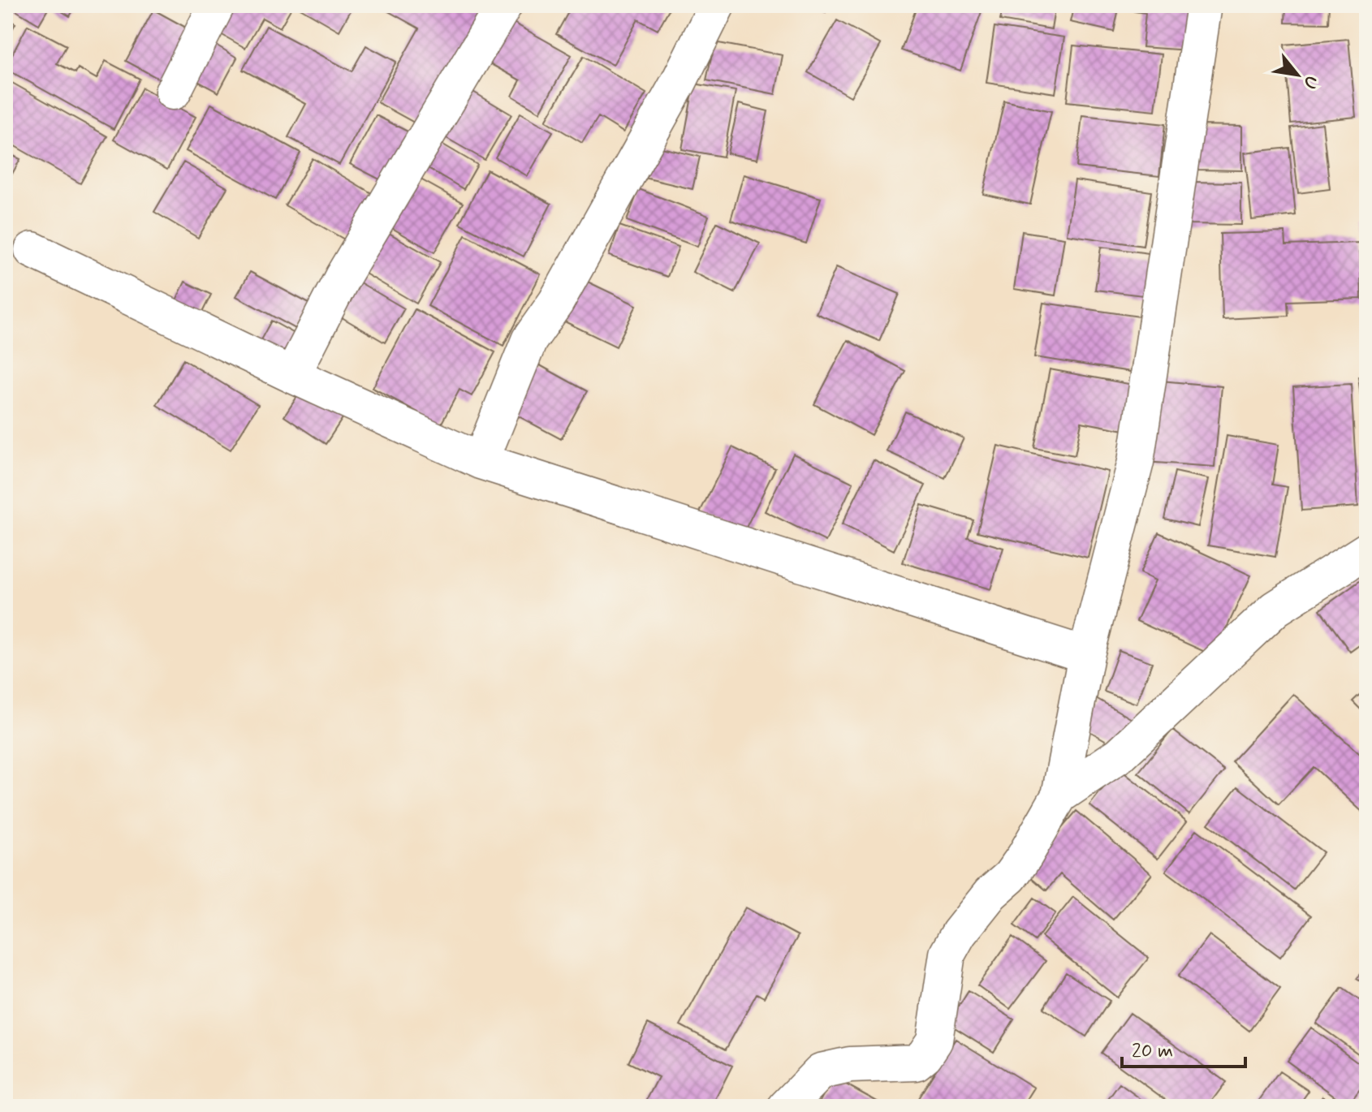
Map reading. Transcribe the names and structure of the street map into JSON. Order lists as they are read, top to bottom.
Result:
{
  "scale_bar": "20 m",
  "north": "bottom right"
}
